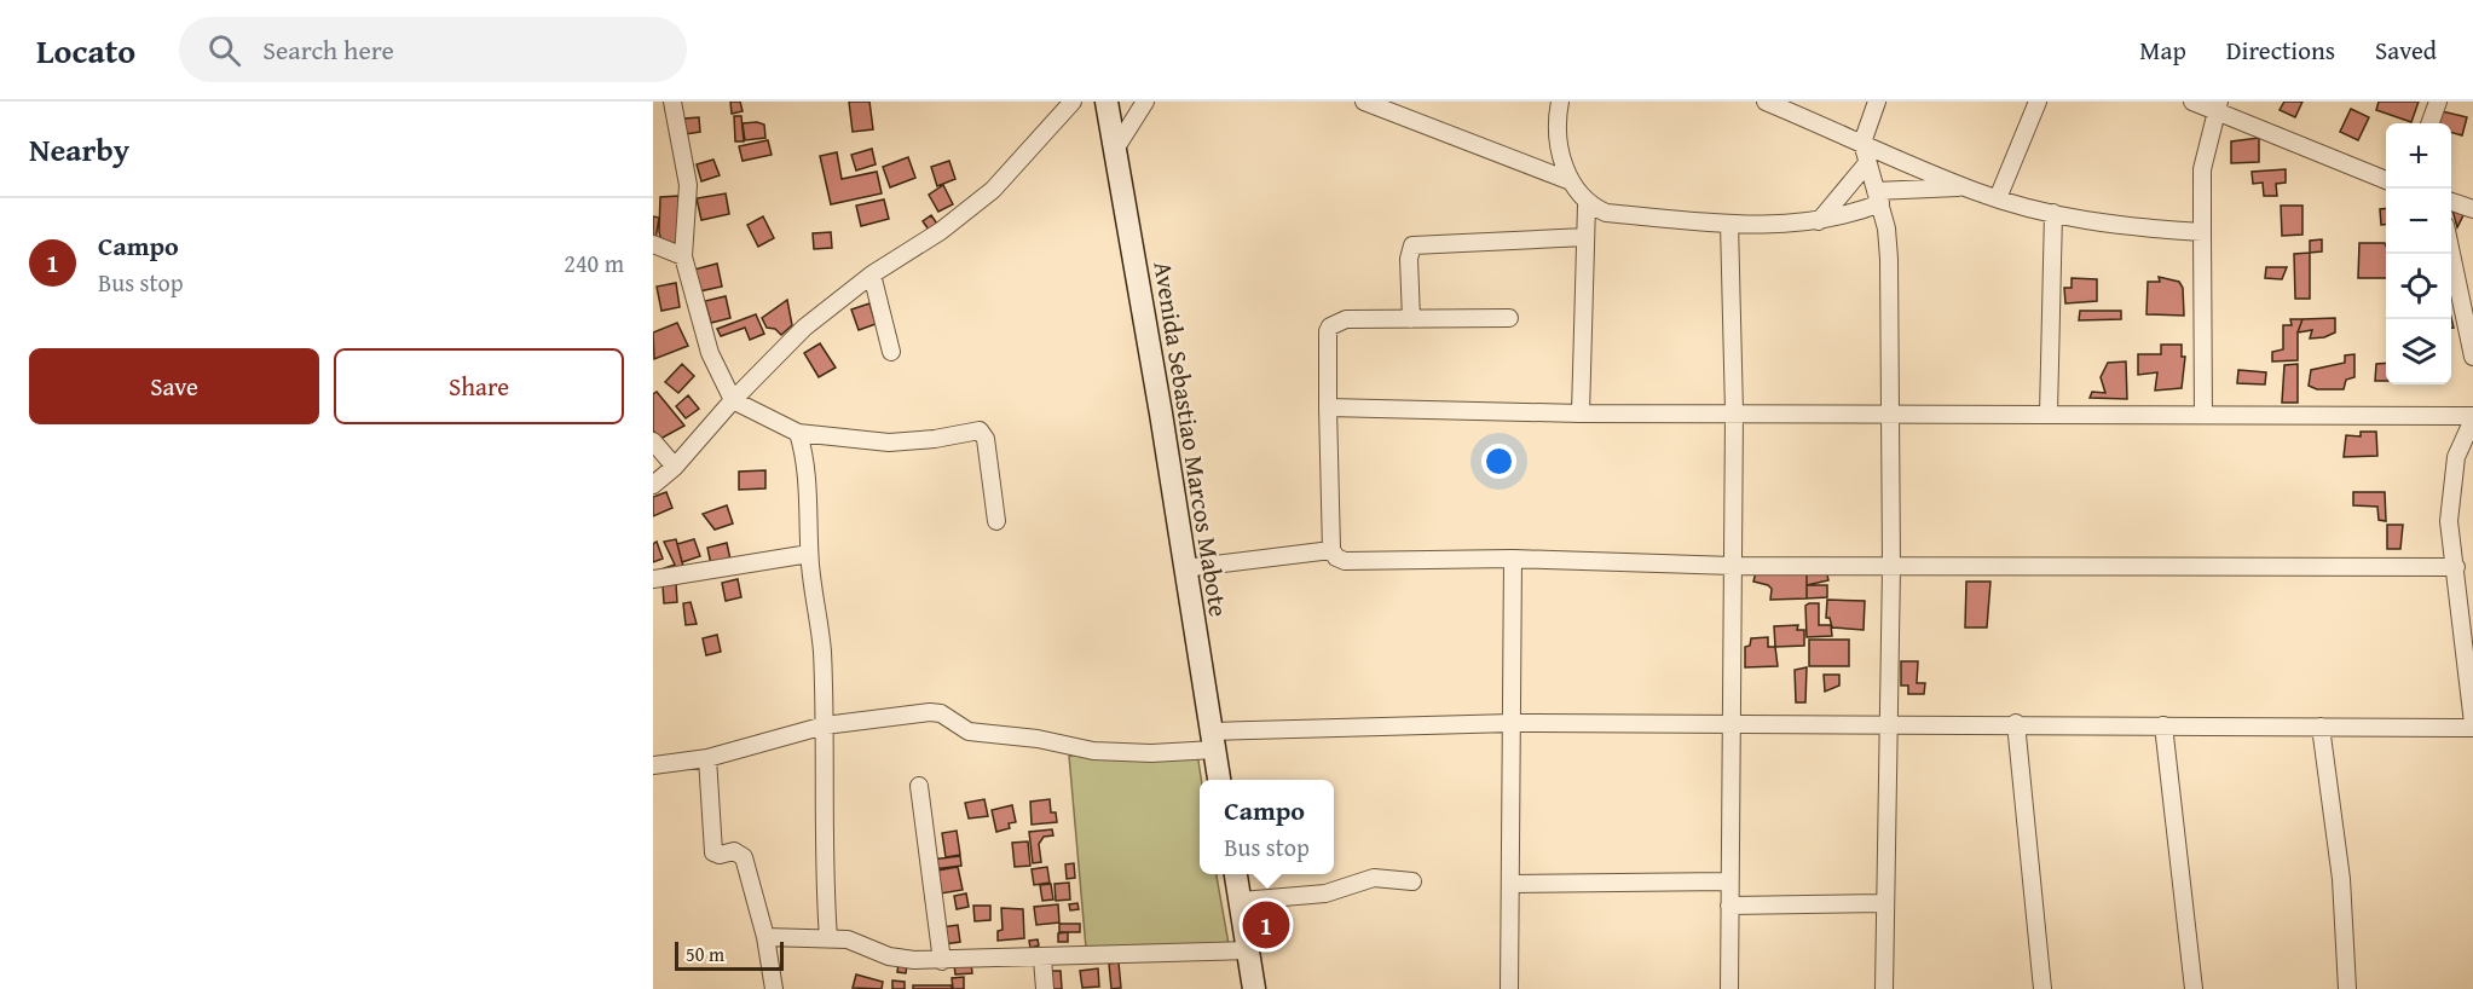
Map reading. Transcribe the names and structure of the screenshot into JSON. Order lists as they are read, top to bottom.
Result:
{
  "streets": {
    "main road": ["Avenida Sebastiao Marcos Mabote"]
  },
  "scale_bar": "50 m",
  "page": {
    "header": "Locato",
    "search": "Search here",
    "nav": ["Map", "Directions", "Saved"],
    "heading": "Nearby",
    "map_buttons": ["+", "−"],
    "list": [
      {
        "mark": "1",
        "name": "Campo",
        "note": "Bus stop",
        "value": "240 m"
      }
    ],
    "buttons": ["Save", "Share"],
    "popup": ["Campo", "Bus stop"],
    "pins": "1",
    "scale": "50 m"
  }
}
